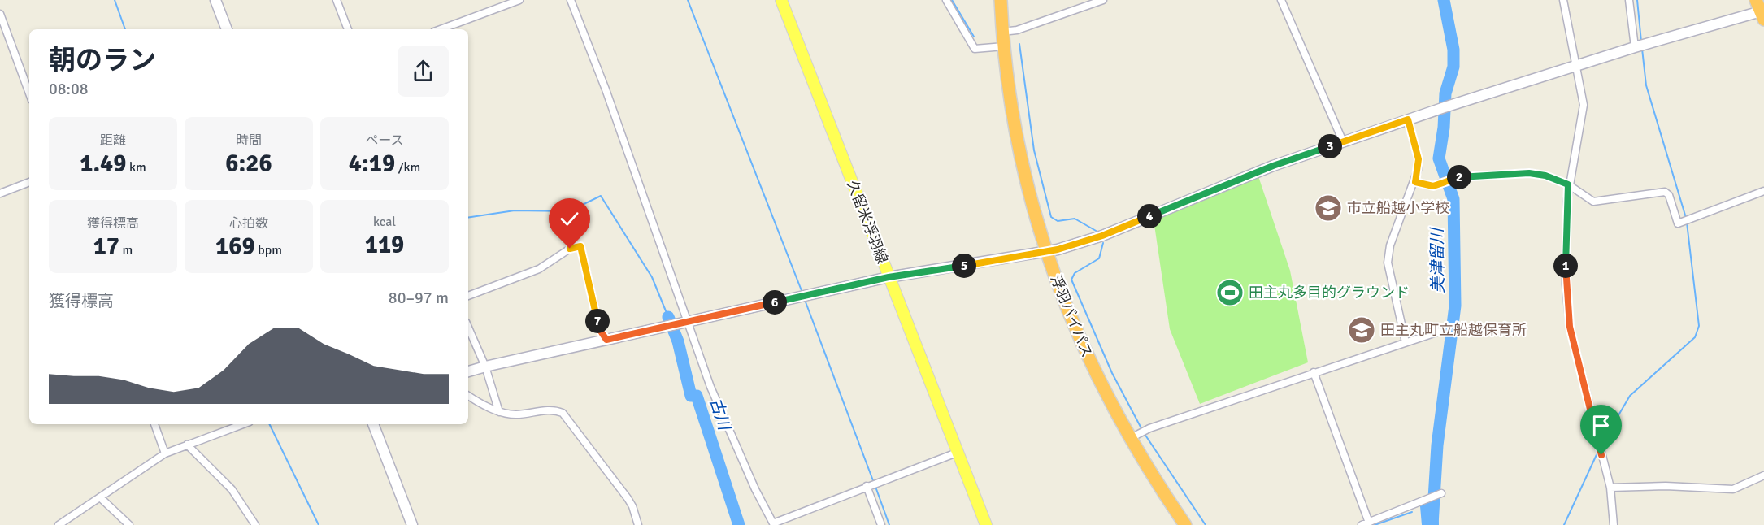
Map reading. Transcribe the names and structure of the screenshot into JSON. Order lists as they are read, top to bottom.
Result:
{
  "streets": {
    "highway": ["浮羽バイパス"],
    "main road": ["久留米浮羽線"]
  },
  "water": ["美津留川", "古川"],
  "places": {
    "school or university": ["市立船越小学校", "田主丸町立船越保育所"],
    "sports": ["田主丸多目的グラウンド"]
  },
  "page": {
    "heading": ["朝のラン", "08:08"],
    "stats": [
      ["距離", "1.49 km"],
      ["時間", "6:26"],
      ["ペース", "4:19 /km"],
      ["獲得標高", "17 m"],
      ["心拍数", "169 bpm"],
      ["kcal", "119"]
    ],
    "pins": [
      "3",
      "2",
      "4",
      "1",
      "5",
      "6",
      "7"
    ],
    "chart": ["獲得標高", "80–97 m"]
  }
}
